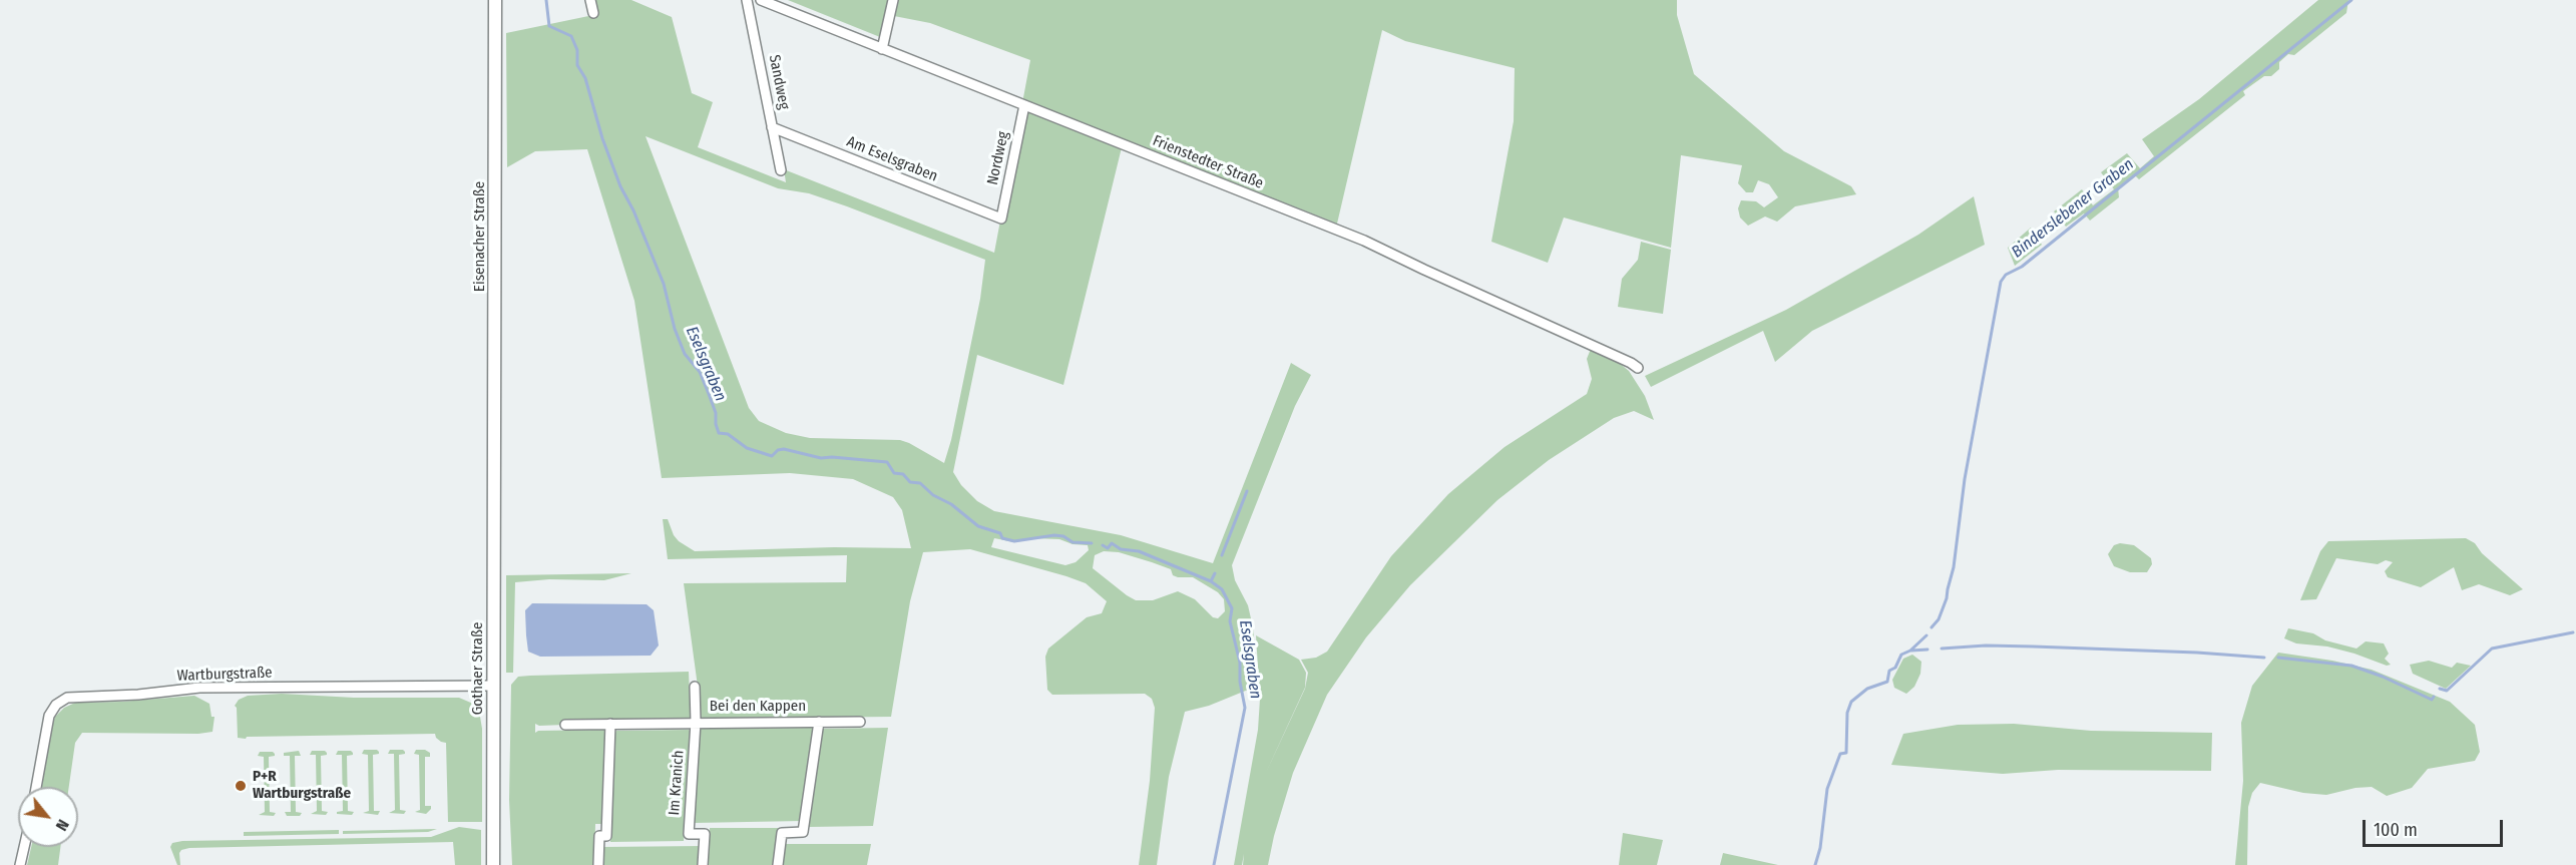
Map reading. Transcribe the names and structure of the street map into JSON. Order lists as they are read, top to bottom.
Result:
{
  "streets": {
    "main road": ["Eisenacher Straße", "Gothaer Straße"],
    "street": [
      "Sandweg",
      "Nordweg",
      "Am Eselsgraben",
      "Frienstedter Straße",
      "Wartburgstraße",
      "Bei den Kappen",
      "Im Kranich"
    ]
  },
  "crossings": [
    ["Sandweg", "Am Eselsgraben"],
    ["Nordweg", "Am Eselsgraben"],
    ["Nordweg", "Frienstedter Straße"],
    ["Eisenacher Straße", "Gothaer Straße"],
    ["Gothaer Straße", "Wartburgstraße"],
    ["Bei den Kappen", "Im Kranich"]
  ],
  "water": ["Binderslebener Graben", "Eselsgraben"],
  "places": ["P+R Wartburgstraße"],
  "scale_bar": "100 m",
  "north": "bottom right"
}
